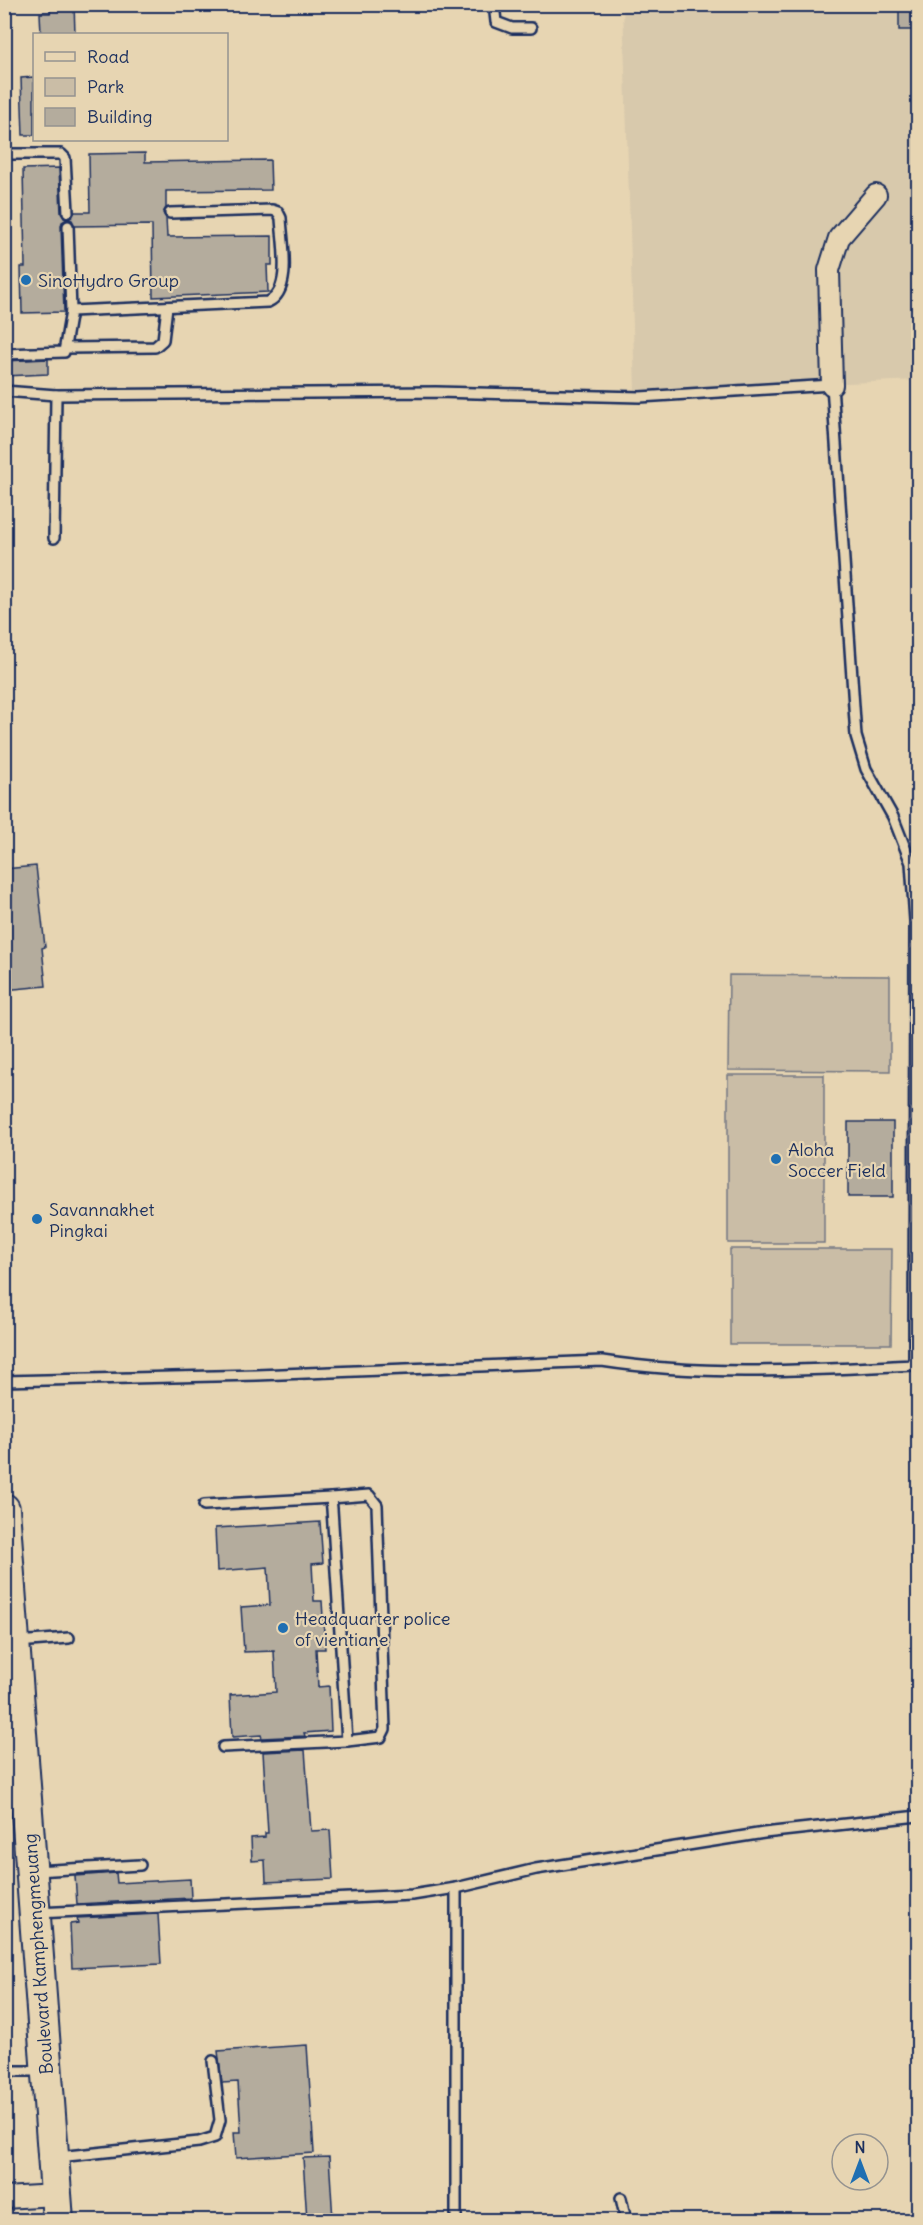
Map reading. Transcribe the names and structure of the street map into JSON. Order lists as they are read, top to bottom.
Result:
{
  "streets": {
    "main road": ["Boulevard Kamphengmeuang"]
  },
  "places": [
    "SinoHydro Group",
    "Aloha Soccer Field",
    "Savannakhet Pingkai",
    "Headquarter police of vientiane"
  ],
  "legend": ["Road", "Park", "Building"],
  "north": "top"
}
